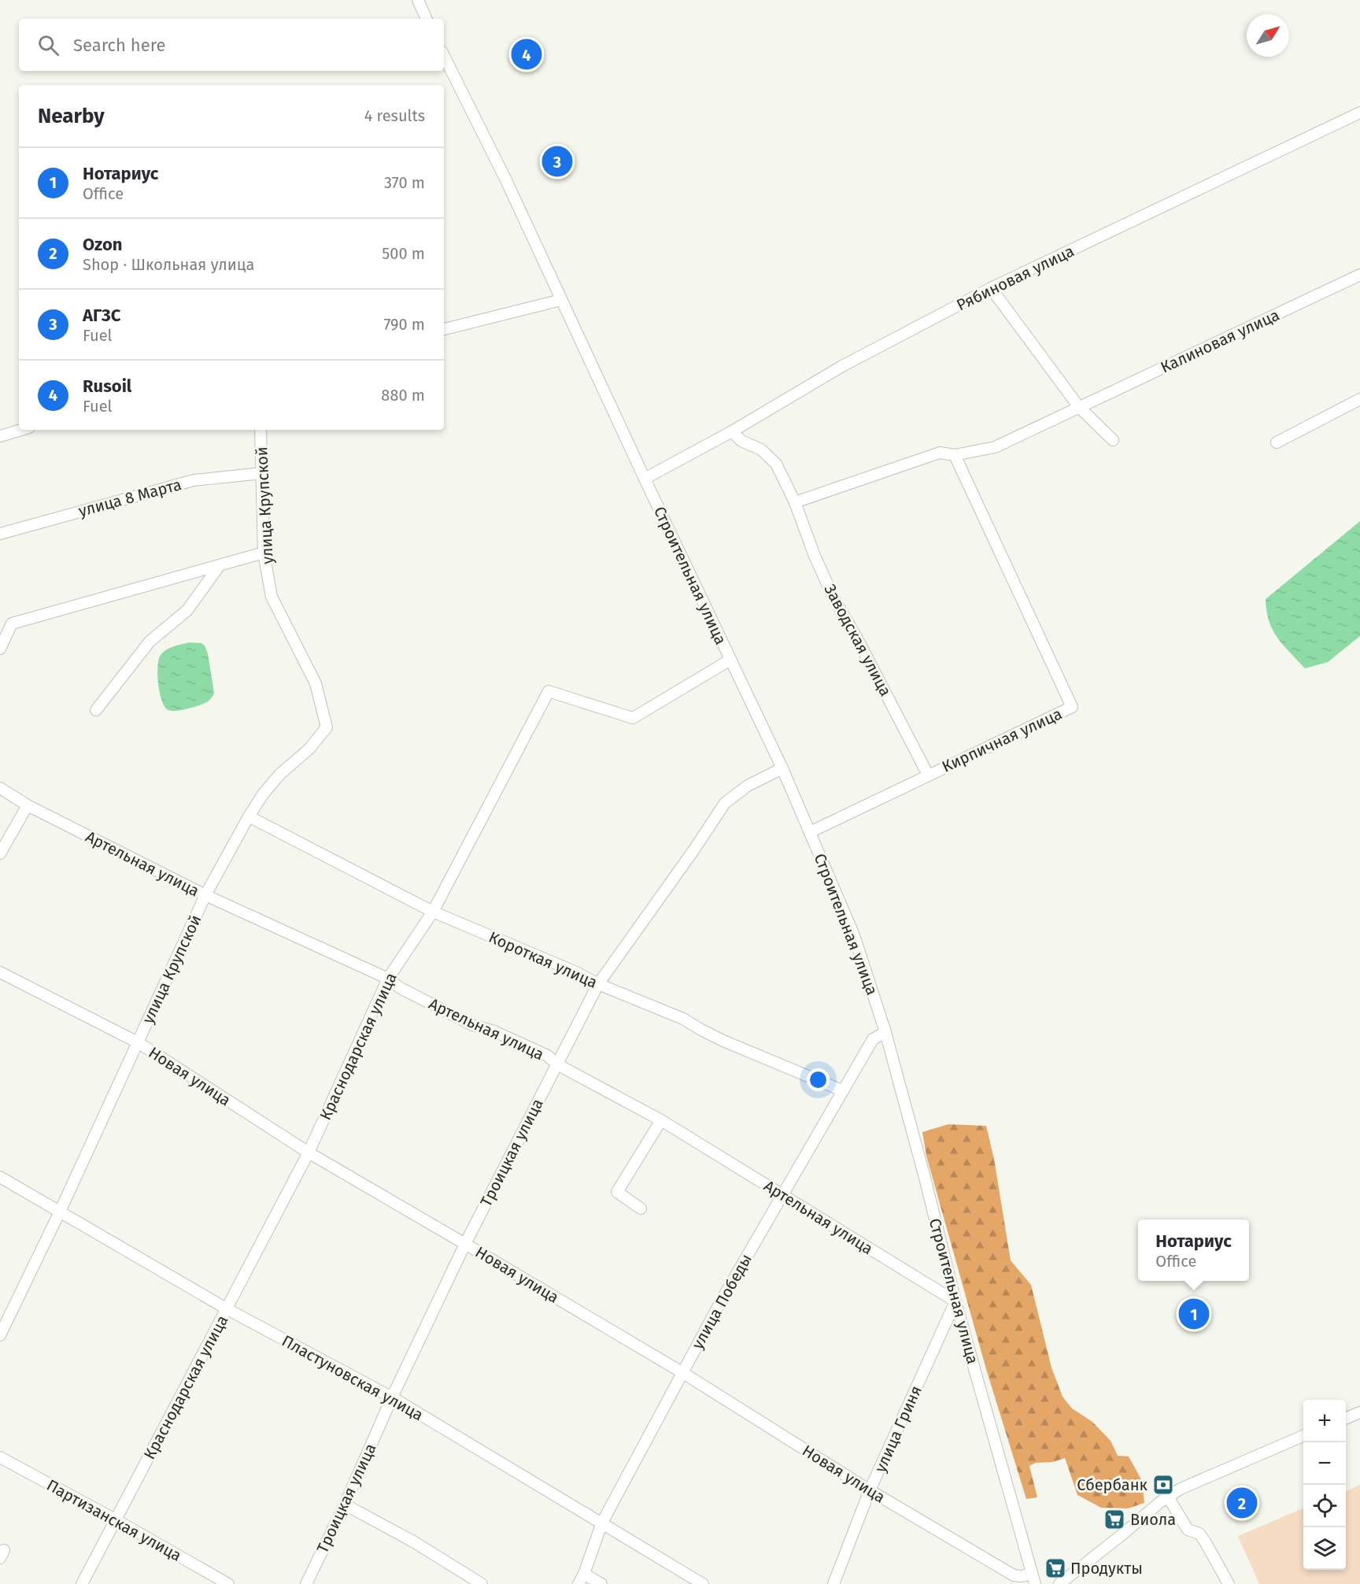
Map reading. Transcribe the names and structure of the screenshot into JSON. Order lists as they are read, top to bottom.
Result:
{
  "streets": {
    "street": [
      "Рябиновая улица",
      "Калиновая улица",
      "улица 8 Марта",
      "улица Крупской",
      "Строительная улица",
      "Заводская улица",
      "Кирпичная улица",
      "Артельная улица",
      "Короткая улица",
      "Краснодарская улица",
      "Новая улица",
      "Троицкая улица",
      "улица Победы",
      "Пластуновская улица",
      "улица Гриня",
      "Партизанская улица"
    ]
  },
  "crossings": [
    ["Рябиновая улица", "Строительная улица"],
    ["Рябиновая улица", "Заводская улица"],
    ["Калиновая улица", "Заводская улица"],
    ["Калиновая улица", "Кирпичная улица"],
    ["улица 8 Марта", "улица Крупской"],
    ["улица Крупской", "Артельная улица"],
    ["улица Крупской", "Короткая улица"],
    ["улица Крупской", "Новая улица"],
    ["улица Крупской", "Пластуновская улица"],
    ["Строительная улица", "Кирпичная улица"],
    ["Строительная улица", "Артельная улица"],
    ["Строительная улица", "Краснодарская улица"],
    ["Строительная улица", "Новая улица"],
    ["Строительная улица", "Троицкая улица"],
    ["Строительная улица", "улица Победы"],
    ["Строительная улица", "улица Гриня"],
    ["Заводская улица", "Кирпичная улица"],
    ["Артельная улица", "Краснодарская улица"],
    ["Артельная улица", "Троицкая улица"],
    ["Артельная улица", "улица Победы"],
    ["Артельная улица", "улица Гриня"],
    ["Короткая улица", "Краснодарская улица"],
    ["Короткая улица", "Троицкая улица"],
    ["Короткая улица", "улица Победы"],
    ["Краснодарская улица", "Новая улица"],
    ["Краснодарская улица", "Пластуновская улица"],
    ["Краснодарская улица", "Партизанская улица"],
    ["Новая улица", "Троицкая улица"],
    ["Новая улица", "улица Победы"],
    ["Новая улица", "улица Гриня"],
    ["Троицкая улица", "Пластуновская улица"],
    ["улица Победы", "Пластуновская улица"]
  ],
  "places": {
    "bank": ["Сбербанк"],
    "supermarket": ["Виола", "Продукты"]
  },
  "north": "top right",
  "page": {
    "search": "Search here",
    "pins": [
      "4",
      "3",
      "1",
      "2"
    ],
    "heading": ["Nearby", "4 results"],
    "list": [
      {
        "mark": "1",
        "name": "Нотариус",
        "note": "Office",
        "value": "370 m"
      },
      {
        "mark": "2",
        "name": "Ozon",
        "note": "Shop · Школьная улица",
        "value": "500 m"
      },
      {
        "mark": "3",
        "name": "АГЗС",
        "note": "Fuel",
        "value": "790 m"
      },
      {
        "mark": "4",
        "name": "Rusoil",
        "note": "Fuel",
        "value": "880 m"
      }
    ],
    "popup": ["Нотариус", "Office"],
    "map_buttons": ["+", "−"]
  }
}
